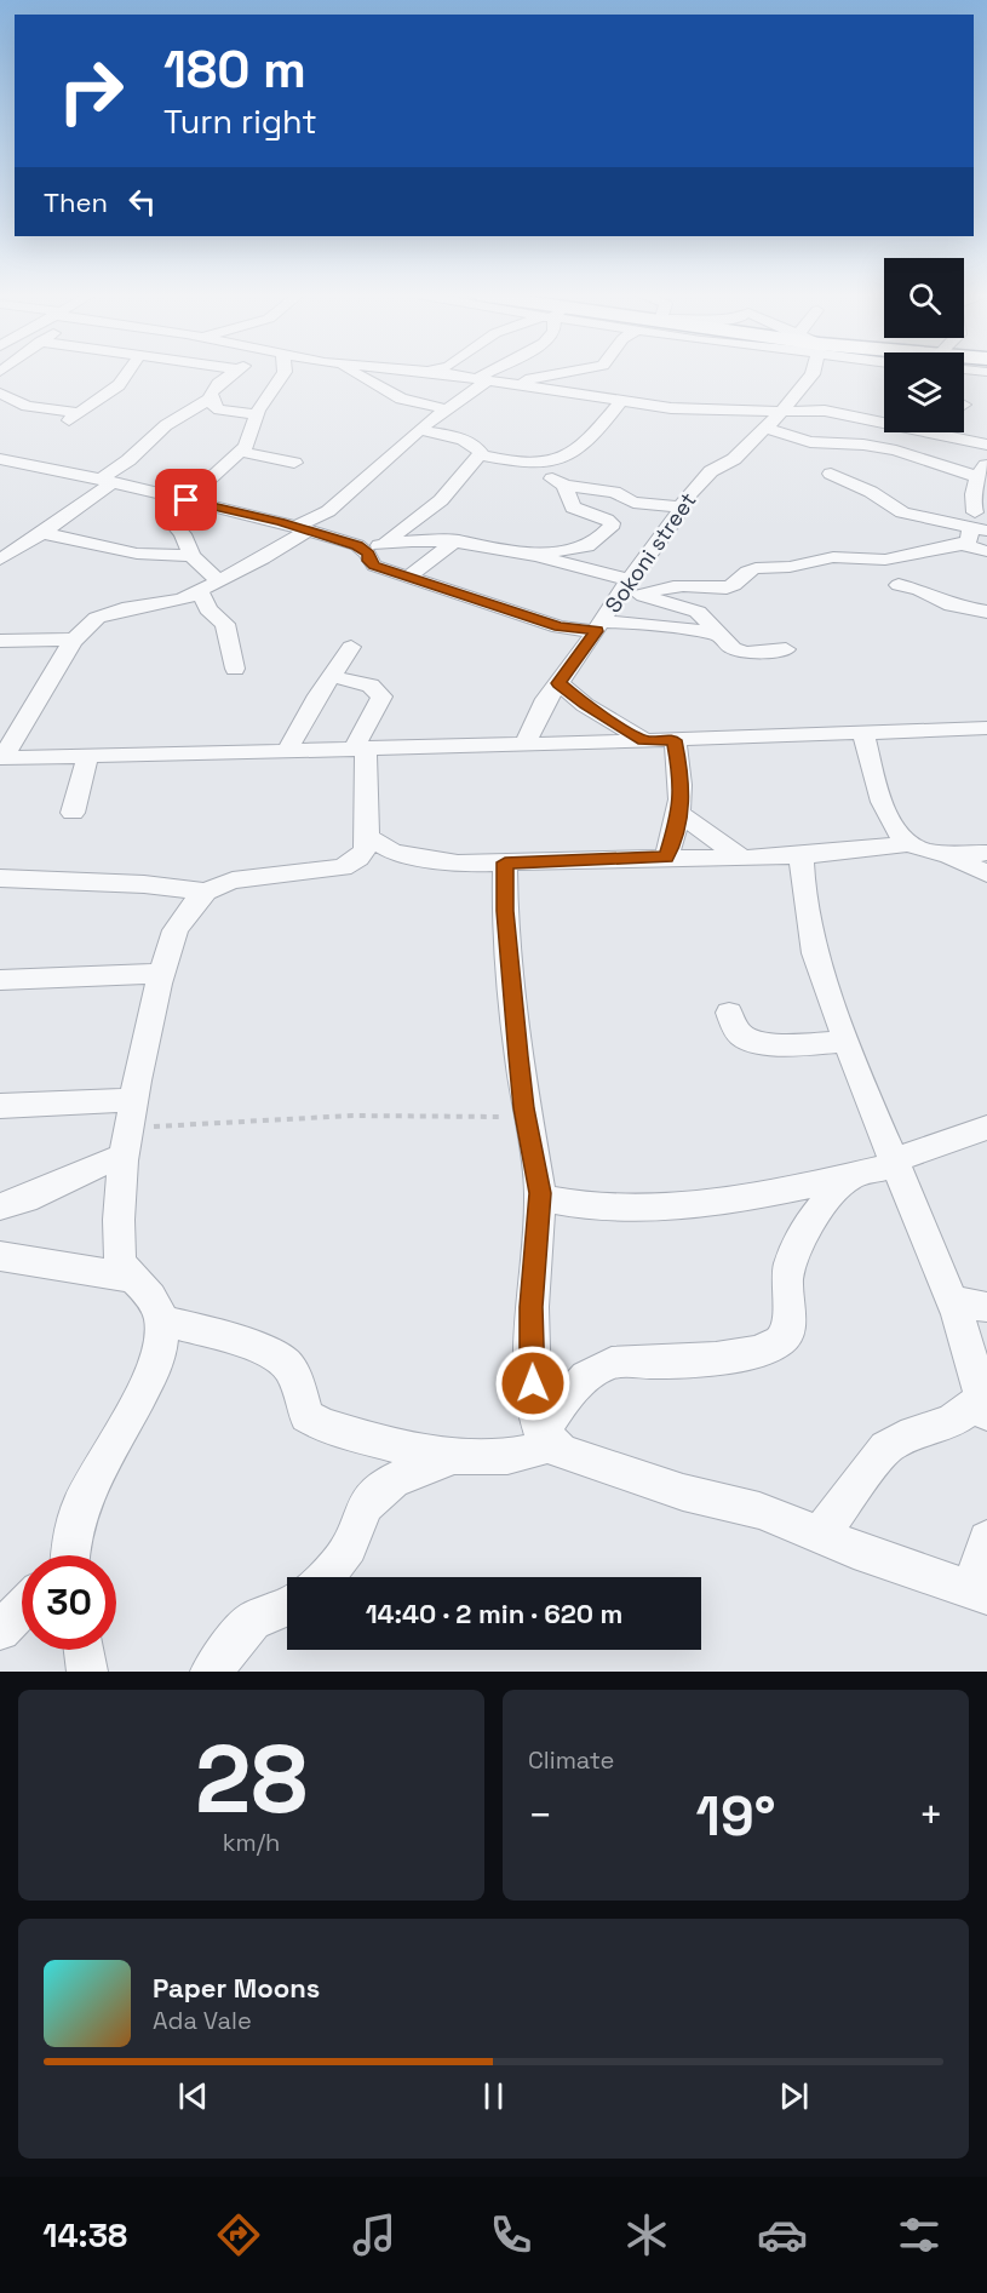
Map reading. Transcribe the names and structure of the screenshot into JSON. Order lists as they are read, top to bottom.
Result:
{
  "streets": {
    "street": ["Sokoni street"]
  },
  "page": {
    "turn": ["180 m", "Turn right"],
    "then": "Then",
    "limit": "30",
    "trip": "14:40 · 2 min · 620 m",
    "tile": [
      ["28", "km/h"],
      "Climate"
    ],
    "heat": ["−", "19°", "+"],
    "song": ["Paper Moons", "Ada Vale"],
    "tabs": "14:38"
  }
}
